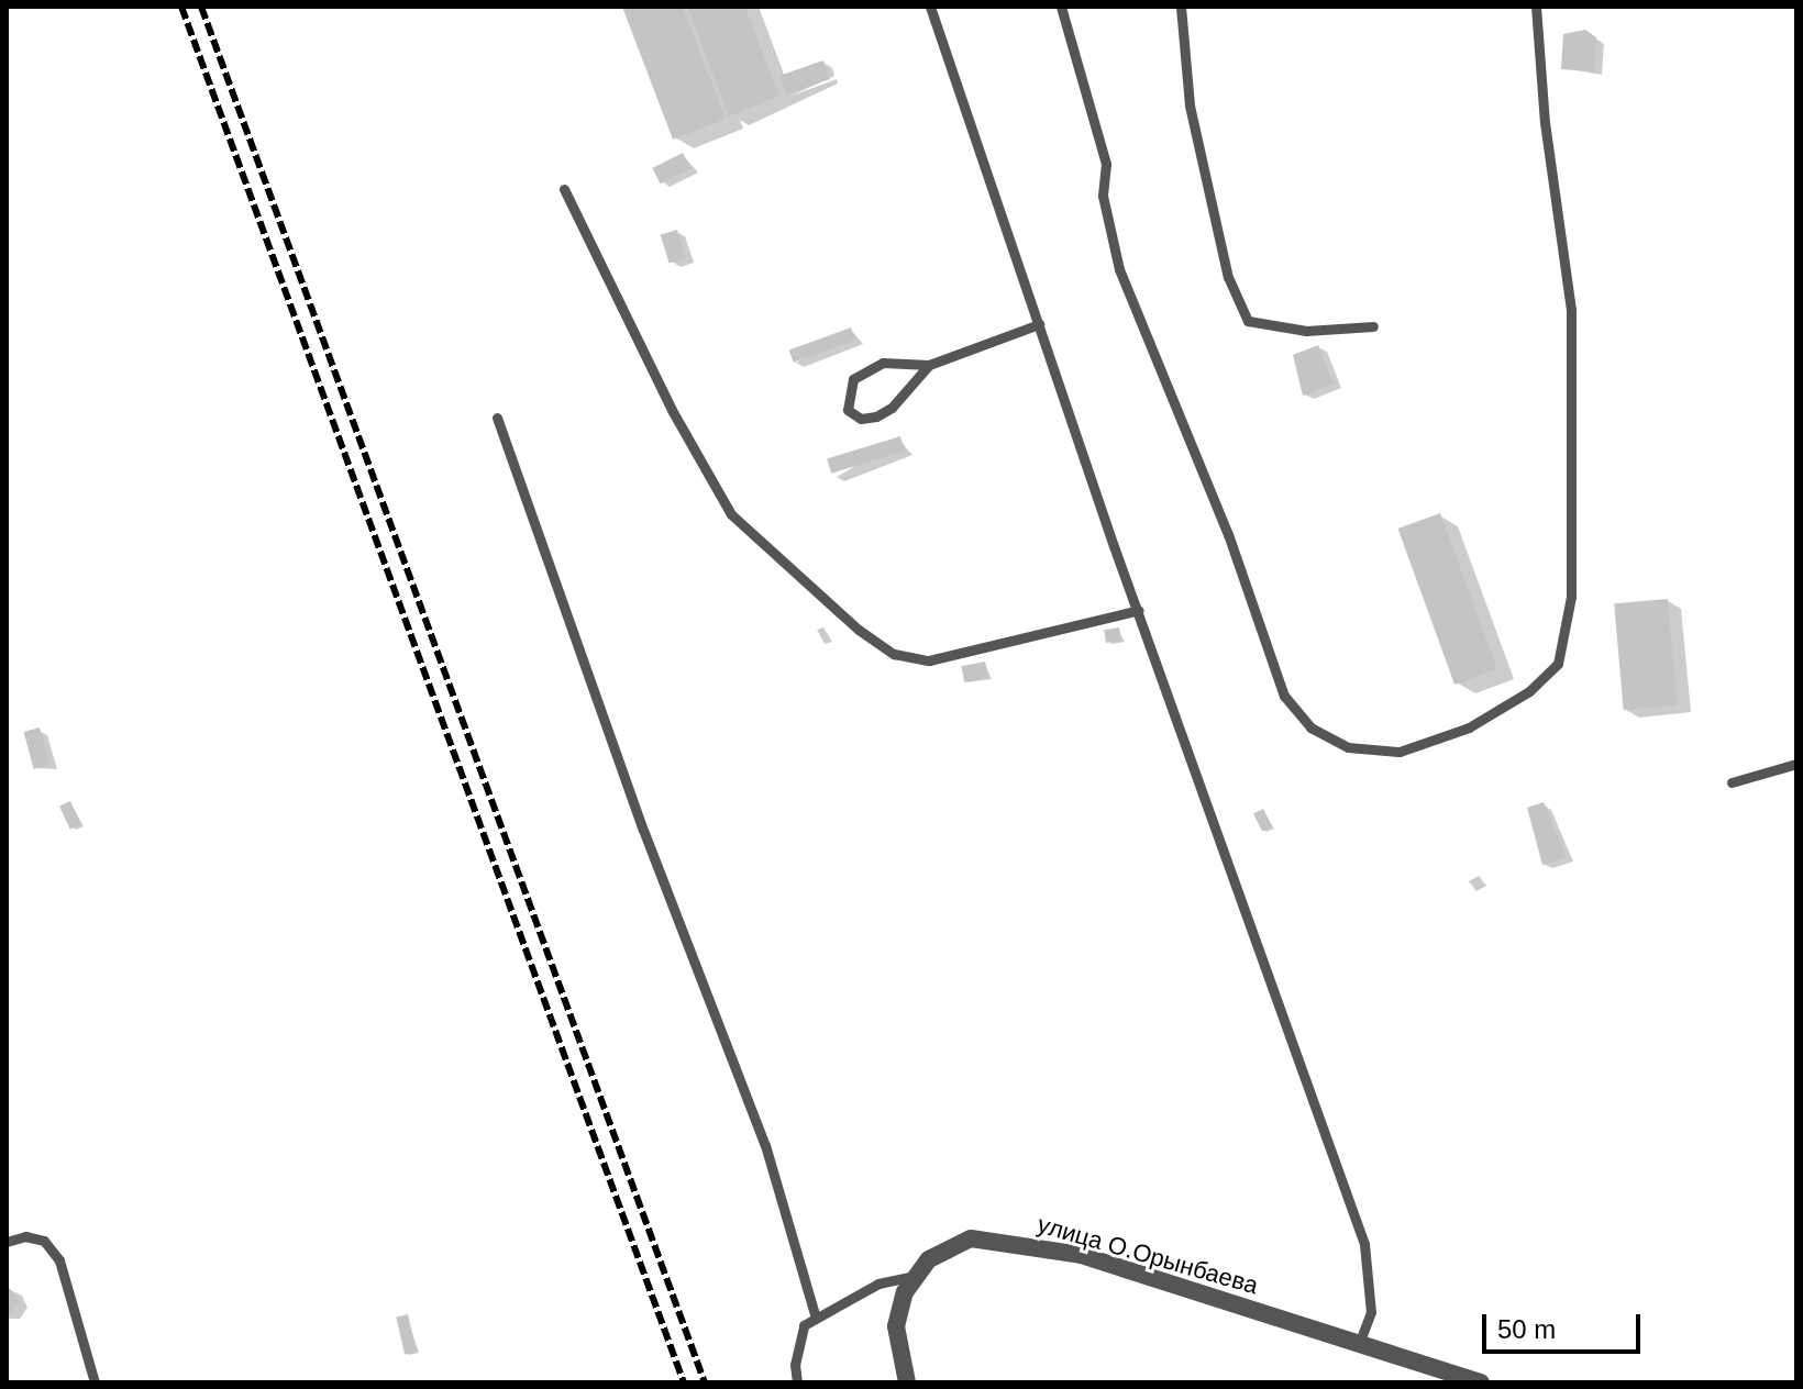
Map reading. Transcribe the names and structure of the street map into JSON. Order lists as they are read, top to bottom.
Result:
{
  "streets": {
    "street": ["улица О.Орынбаева"]
  },
  "scale_bar": "50 m"
}
